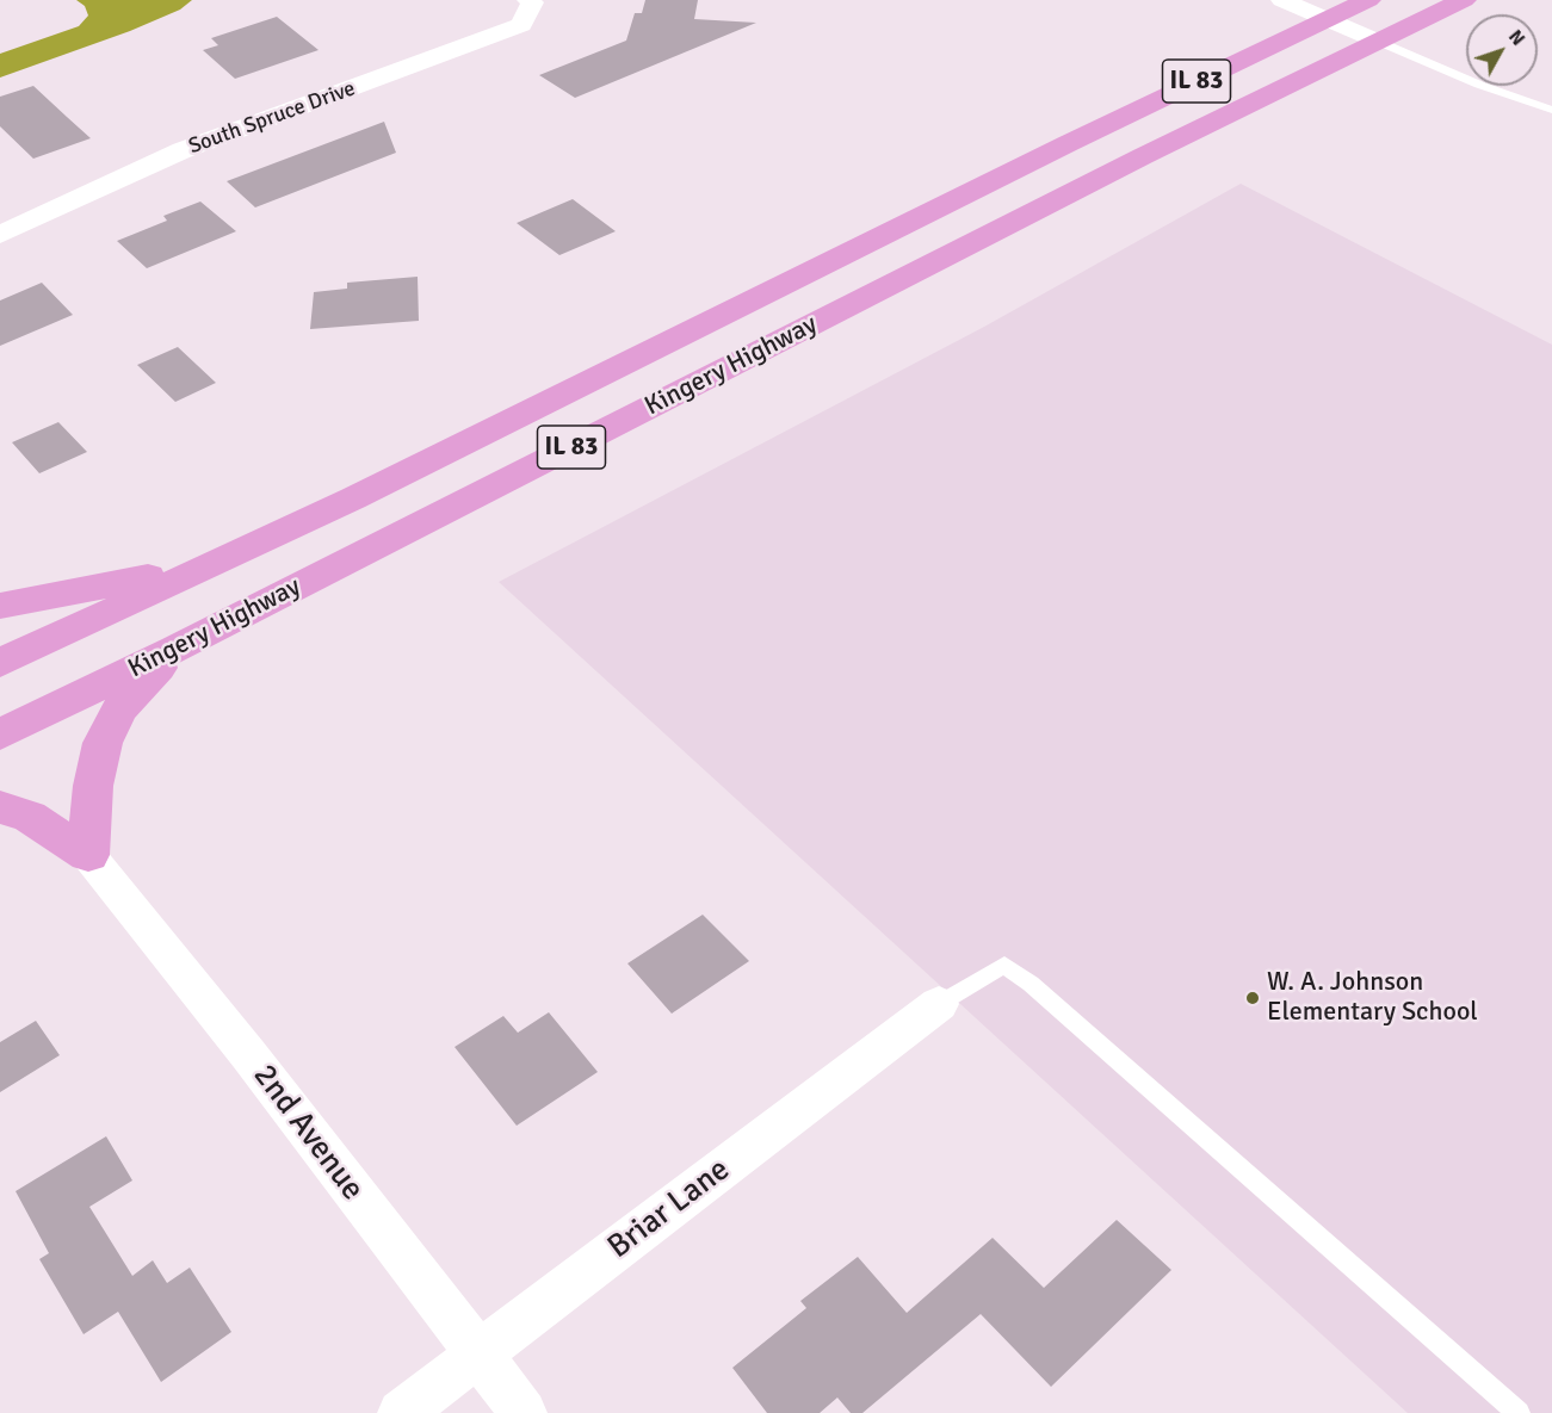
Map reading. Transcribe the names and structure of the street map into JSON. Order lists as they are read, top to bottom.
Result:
{
  "streets": {
    "highway": ["IL 83", "Kingery Highway"],
    "street": ["South Spruce Drive", "2nd Avenue", "Briar Lane"]
  },
  "crossings": [
    ["2nd Avenue", "Briar Lane"]
  ],
  "places": ["W. A. Johnson Elementary School"],
  "north": "top right"
}
